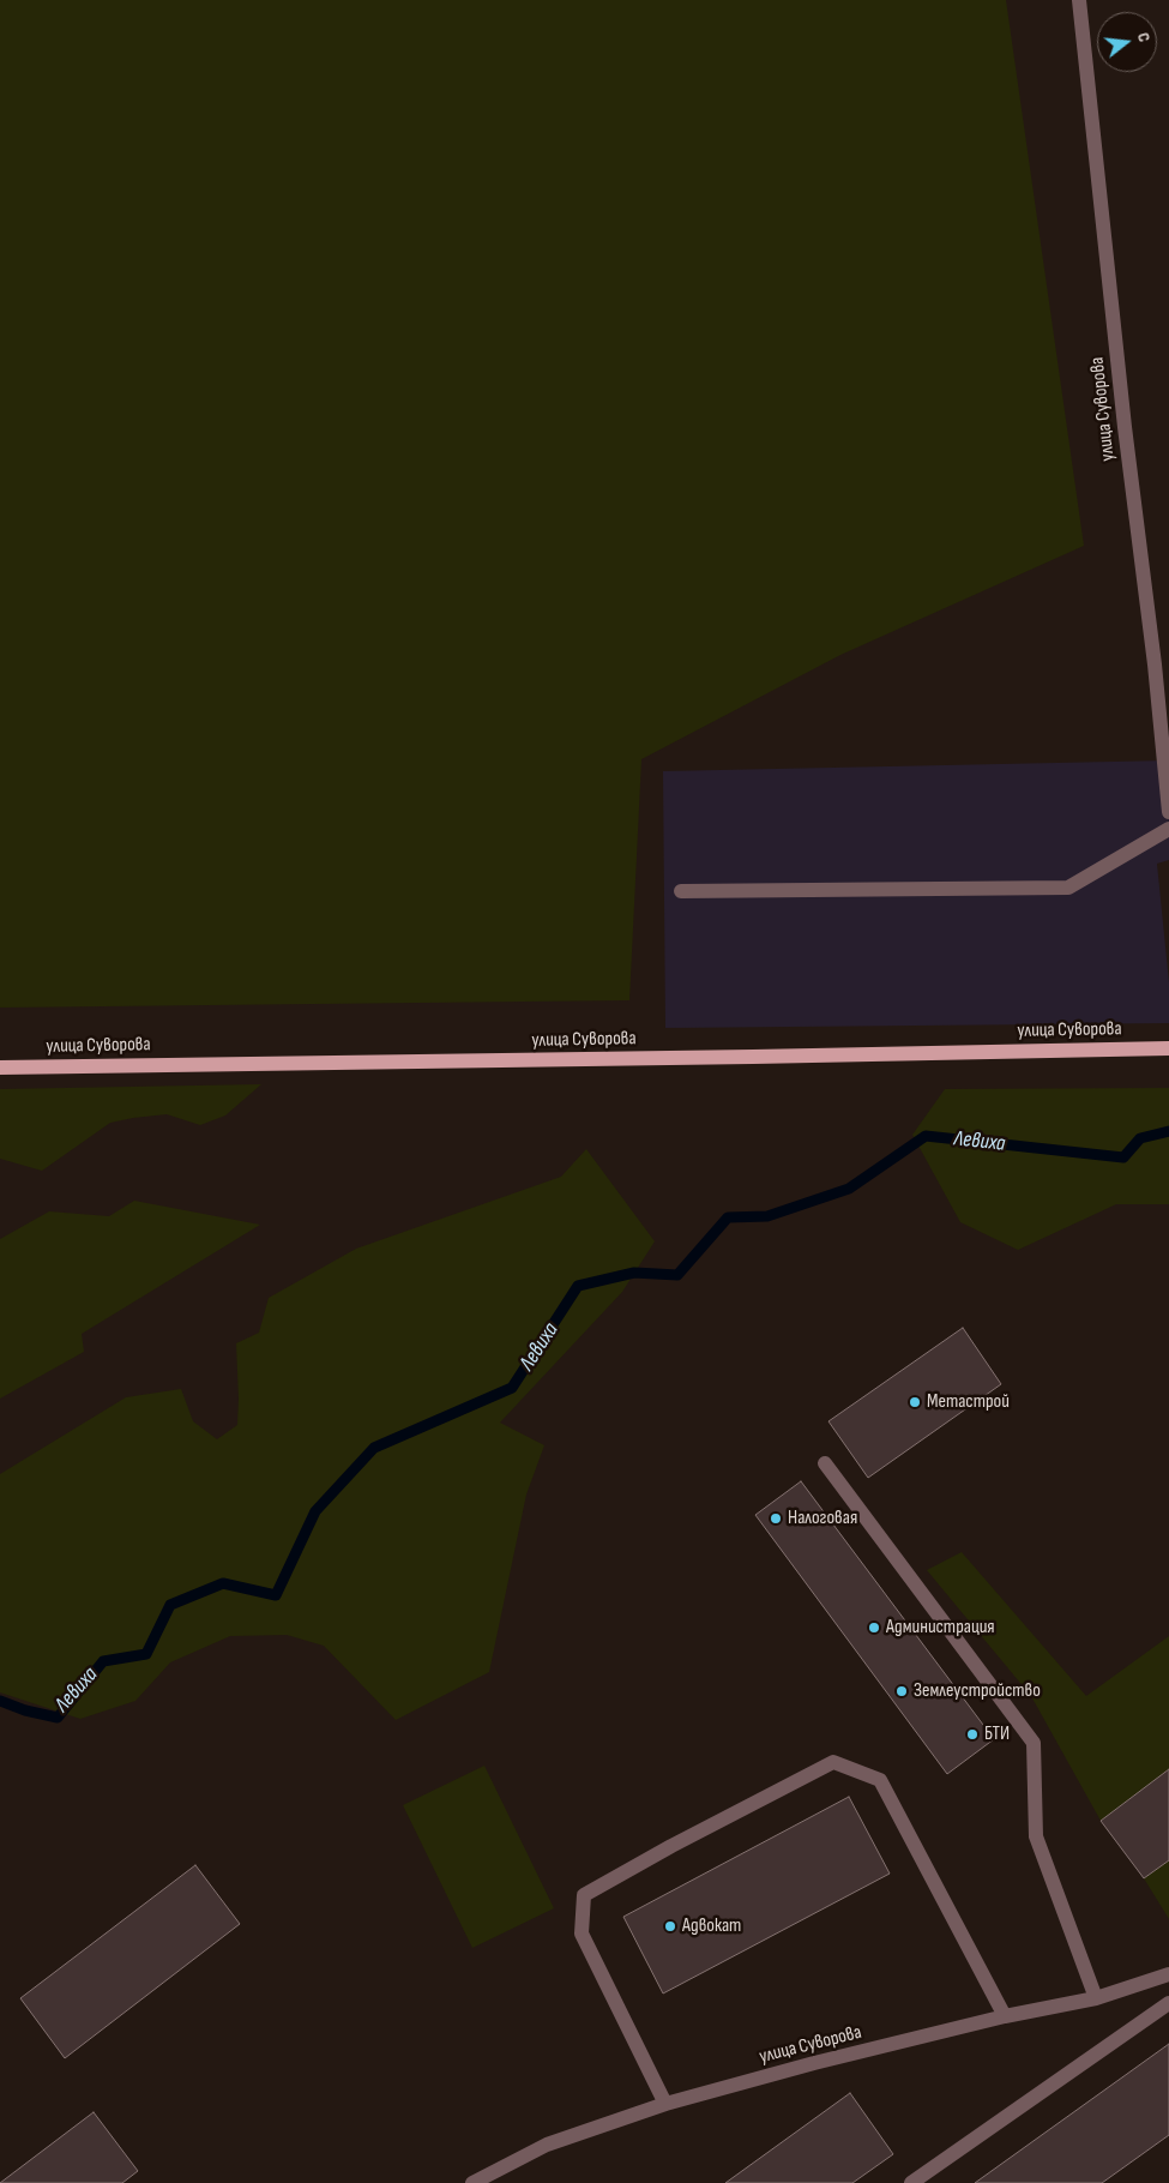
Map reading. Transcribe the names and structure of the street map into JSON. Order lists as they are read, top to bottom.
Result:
{
  "streets": {
    "main road": ["улица Суворова"]
  },
  "water": ["Левиха"],
  "places": [
    "Метастрой",
    "Налоговая",
    "Администрация",
    "Землеустройство",
    "БТИ",
    "Адвокат"
  ],
  "north": "right"
}
